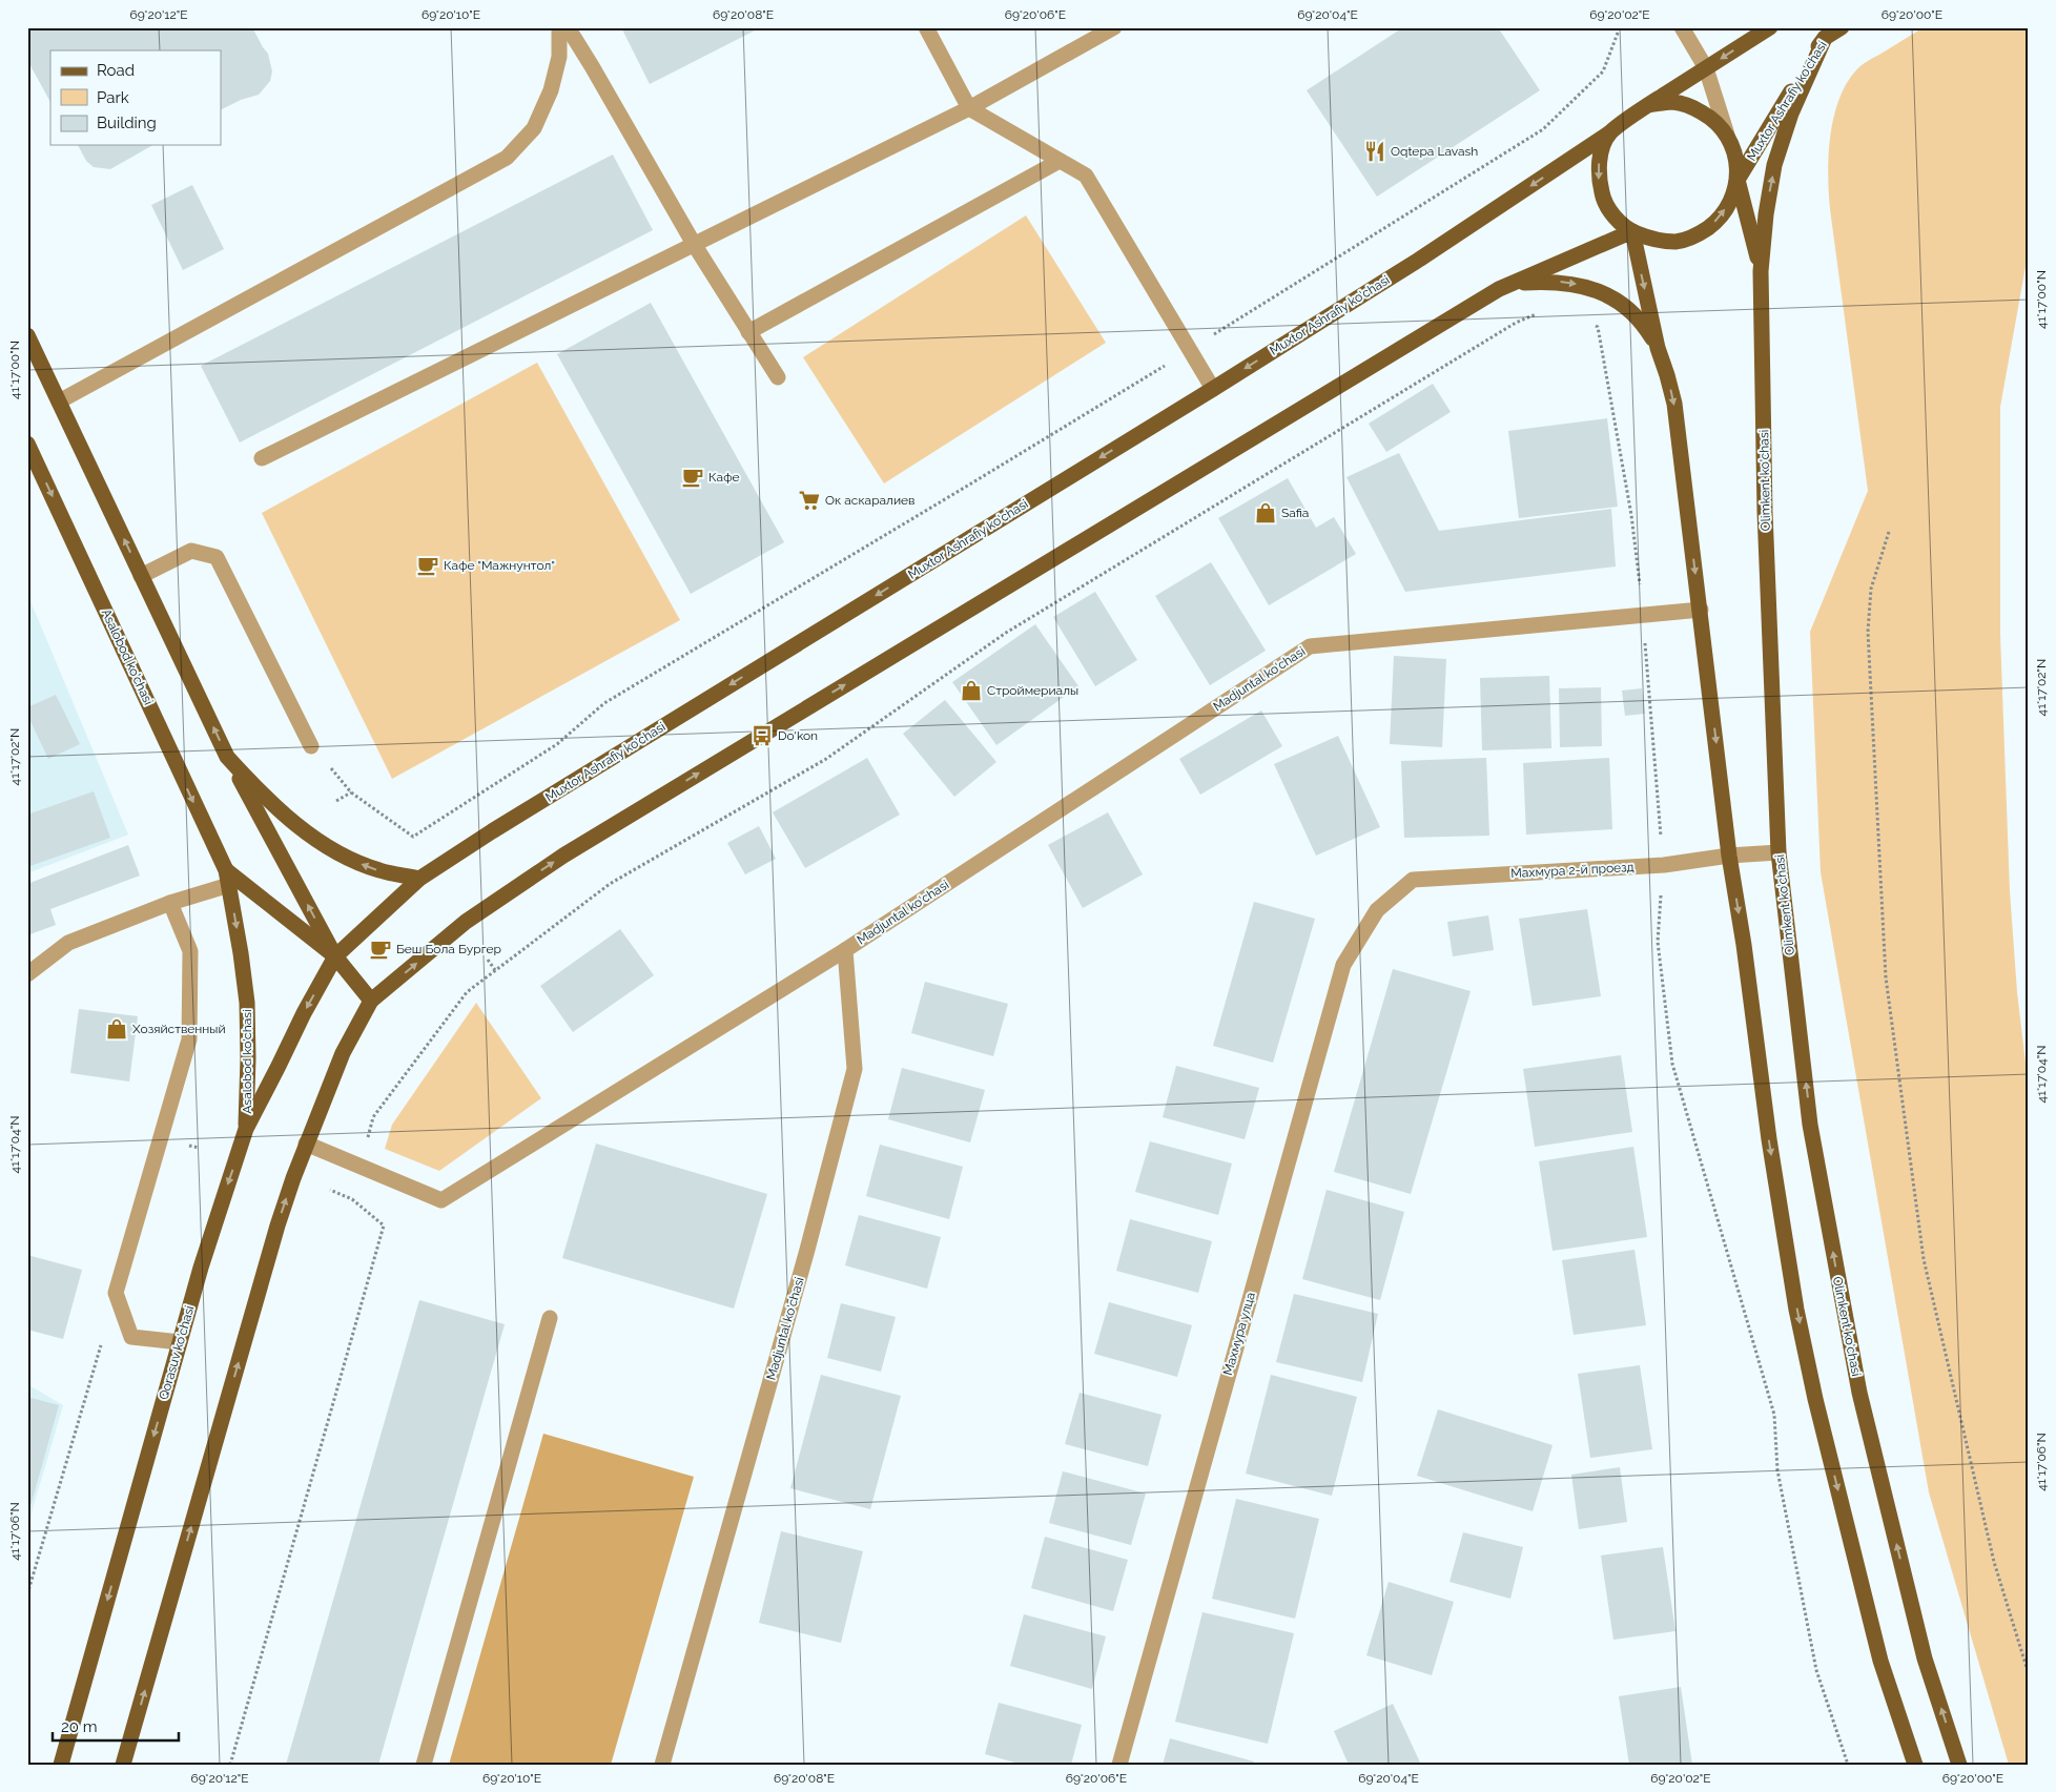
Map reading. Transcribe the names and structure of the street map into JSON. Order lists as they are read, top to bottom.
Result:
{
  "streets": {
    "main road": [
      "Muxtor Ashrafiy ko'chasi",
      "Olimkent ko'chasi",
      "Asalobod ko'chasi",
      "Qorasuv ko'chasi"
    ],
    "street": ["Madjuntal ko'chasi", "Махмура 2-й проезд", "Махмура улца"]
  },
  "crossings": [
    ["Muxtor Ashrafiy ko'chasi", "Olimkent ko'chasi"],
    ["Muxtor Ashrafiy ko'chasi", "Asalobod ko'chasi"],
    ["Muxtor Ashrafiy ko'chasi", "Qorasuv ko'chasi"],
    ["Olimkent ko'chasi", "Махмура 2-й проезд"],
    ["Asalobod ko'chasi", "Qorasuv ko'chasi"],
    ["Махмура 2-й проезд", "Махмура улца"]
  ],
  "places": {
    "restaurant": ["Oqtepa Lavash"],
    "cafe": ["Кафе", "Кафе \"Мажнунтол\"", "Беш Бола Бургер"],
    "supermarket": ["Ок аскаралиев"],
    "shop": ["Safia", "Строймериалы", "Хозяйственный"],
    "bus stop": ["Do'kon"]
  },
  "legend": ["Road", "Park", "Building"],
  "scale_bar": "20 m",
  "coordinates": [
    "69°20'12\"E",
    "69°20'10\"E",
    "69°20'08\"E",
    "69°20'06\"E",
    "69°20'04\"E",
    "69°20'02\"E",
    "69°20'00\"E",
    "41°17'00\"N",
    "41°17'02\"N",
    "41°17'04\"N",
    "41°17'06\"N"
  ]
}
